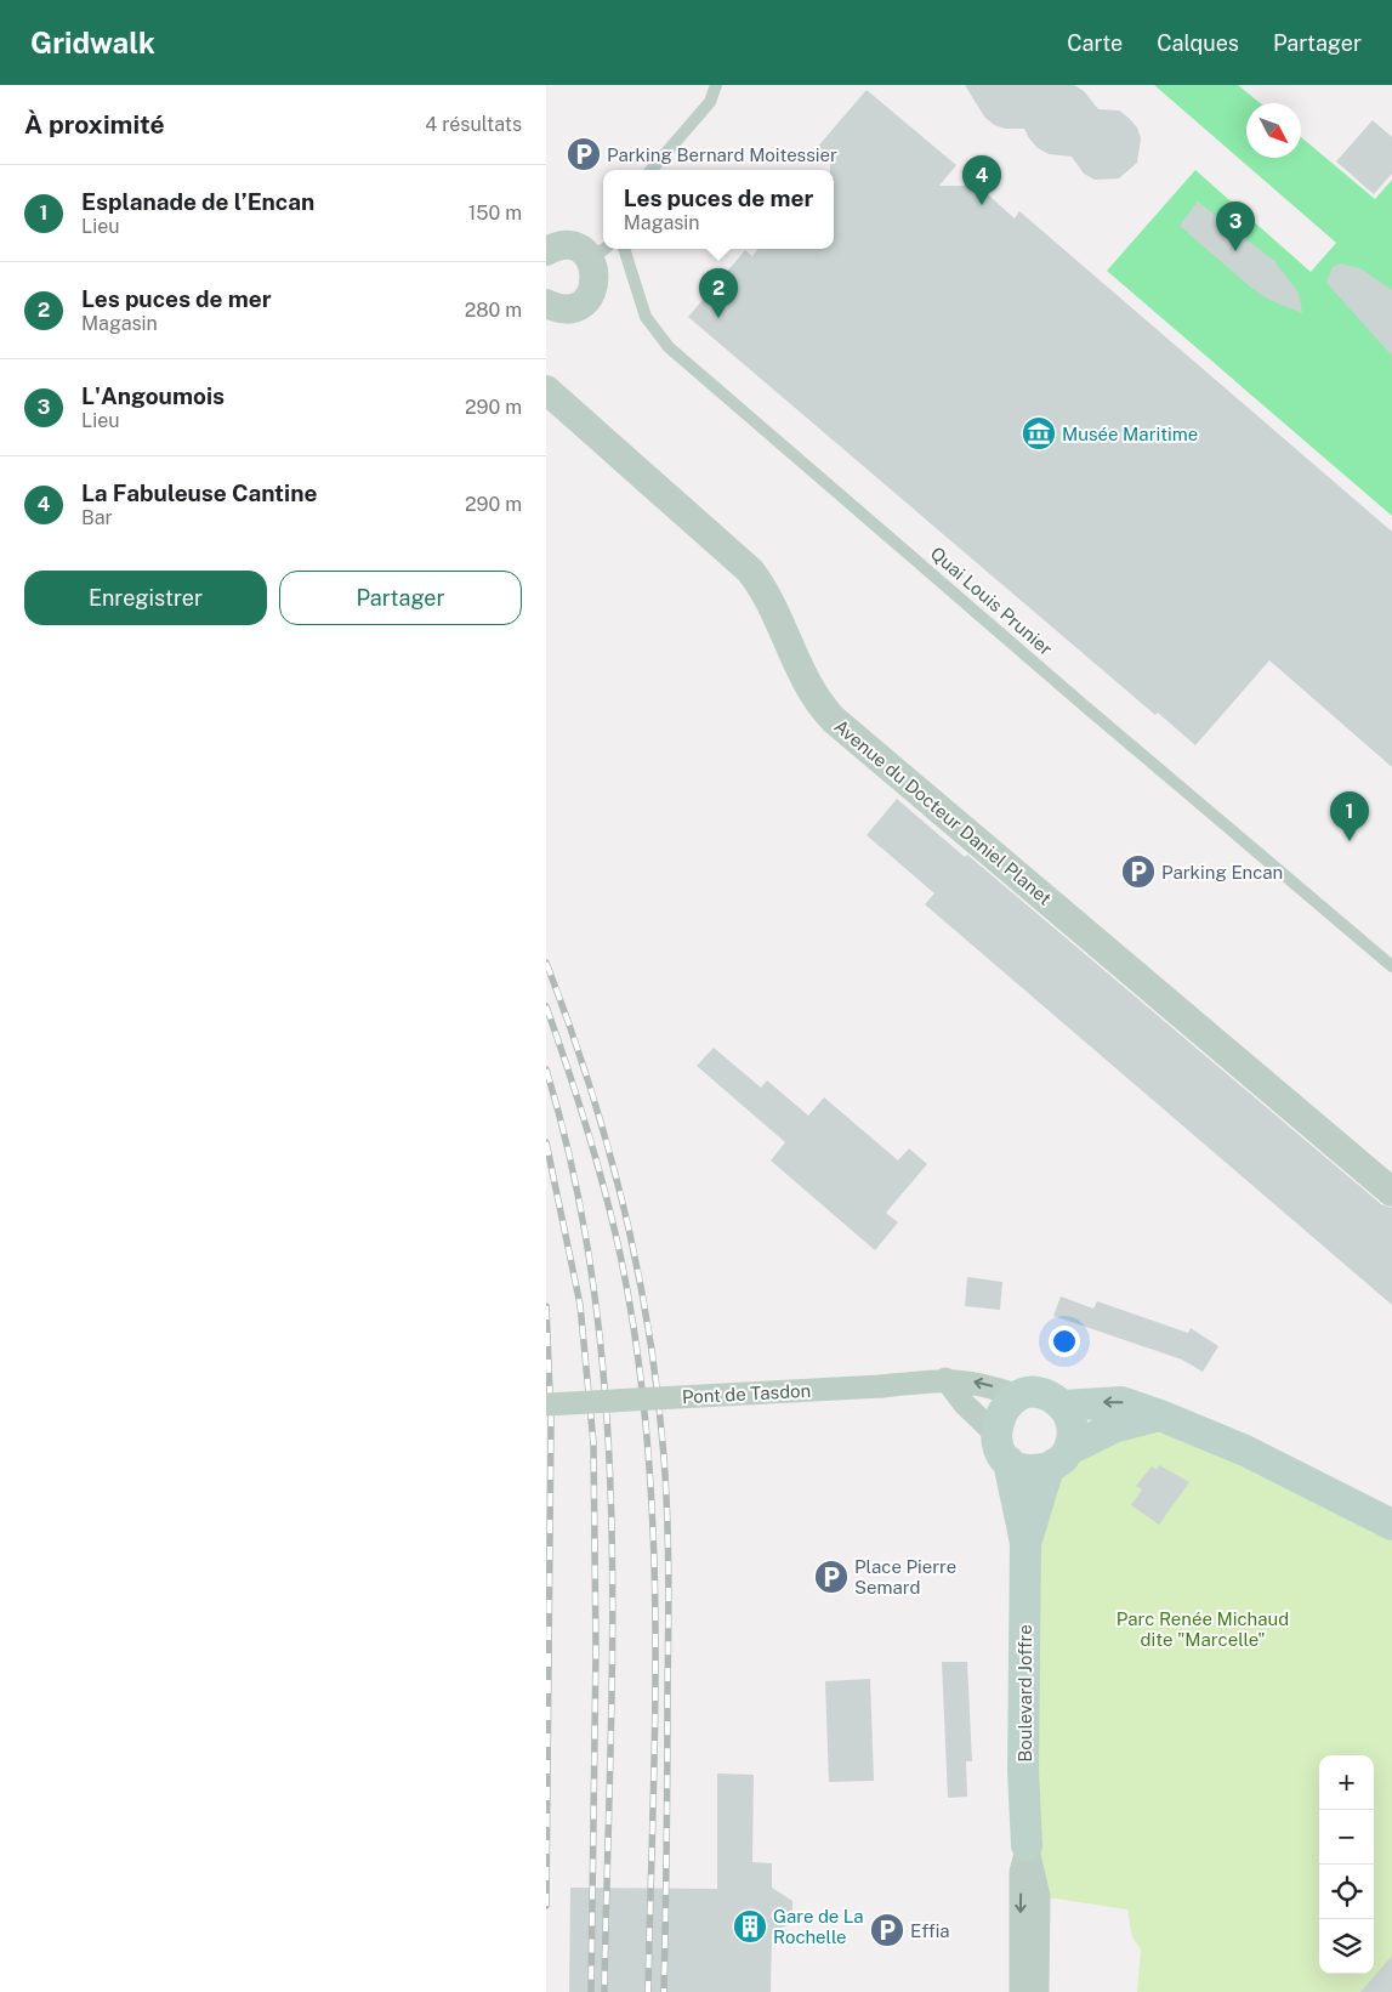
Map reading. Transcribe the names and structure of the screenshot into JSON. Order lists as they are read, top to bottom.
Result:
{
  "streets": {
    "main road": ["Boulevard Joffre"],
    "street": ["Avenue du Docteur Daniel Planet", "Pont de Tasdon"],
    "lane": ["Quai Louis Prunier"]
  },
  "parks": ["Parc Renée Michaud dite \"Marcelle\""],
  "places": {
    "parking": [
      "Parking Bernard Moitessier",
      "Parking Encan",
      "Place Pierre Semard",
      "Effia"
    ],
    "museum": ["Musée Maritime"],
    "building": ["Gare de La Rochelle"]
  },
  "north": "bottom right",
  "page": {
    "header": "Gridwalk",
    "nav": ["Carte", "Calques", "Partager"],
    "heading": ["À proximité", "4 résultats"],
    "pins": [
      "4",
      "3",
      "2",
      "1"
    ],
    "list": [
      {
        "mark": "1",
        "name": "Esplanade de l’Encan",
        "note": "Lieu",
        "value": "150 m"
      },
      {
        "mark": "2",
        "name": "Les puces de mer",
        "note": "Magasin",
        "value": "280 m"
      },
      {
        "mark": "3",
        "name": "L'Angoumois",
        "note": "Lieu",
        "value": "290 m"
      },
      {
        "mark": "4",
        "name": "La Fabuleuse Cantine",
        "note": "Bar",
        "value": "290 m"
      }
    ],
    "popup": ["Les puces de mer", "Magasin"],
    "buttons": ["Enregistrer", "Partager"],
    "map_buttons": ["+", "−"]
  }
}
